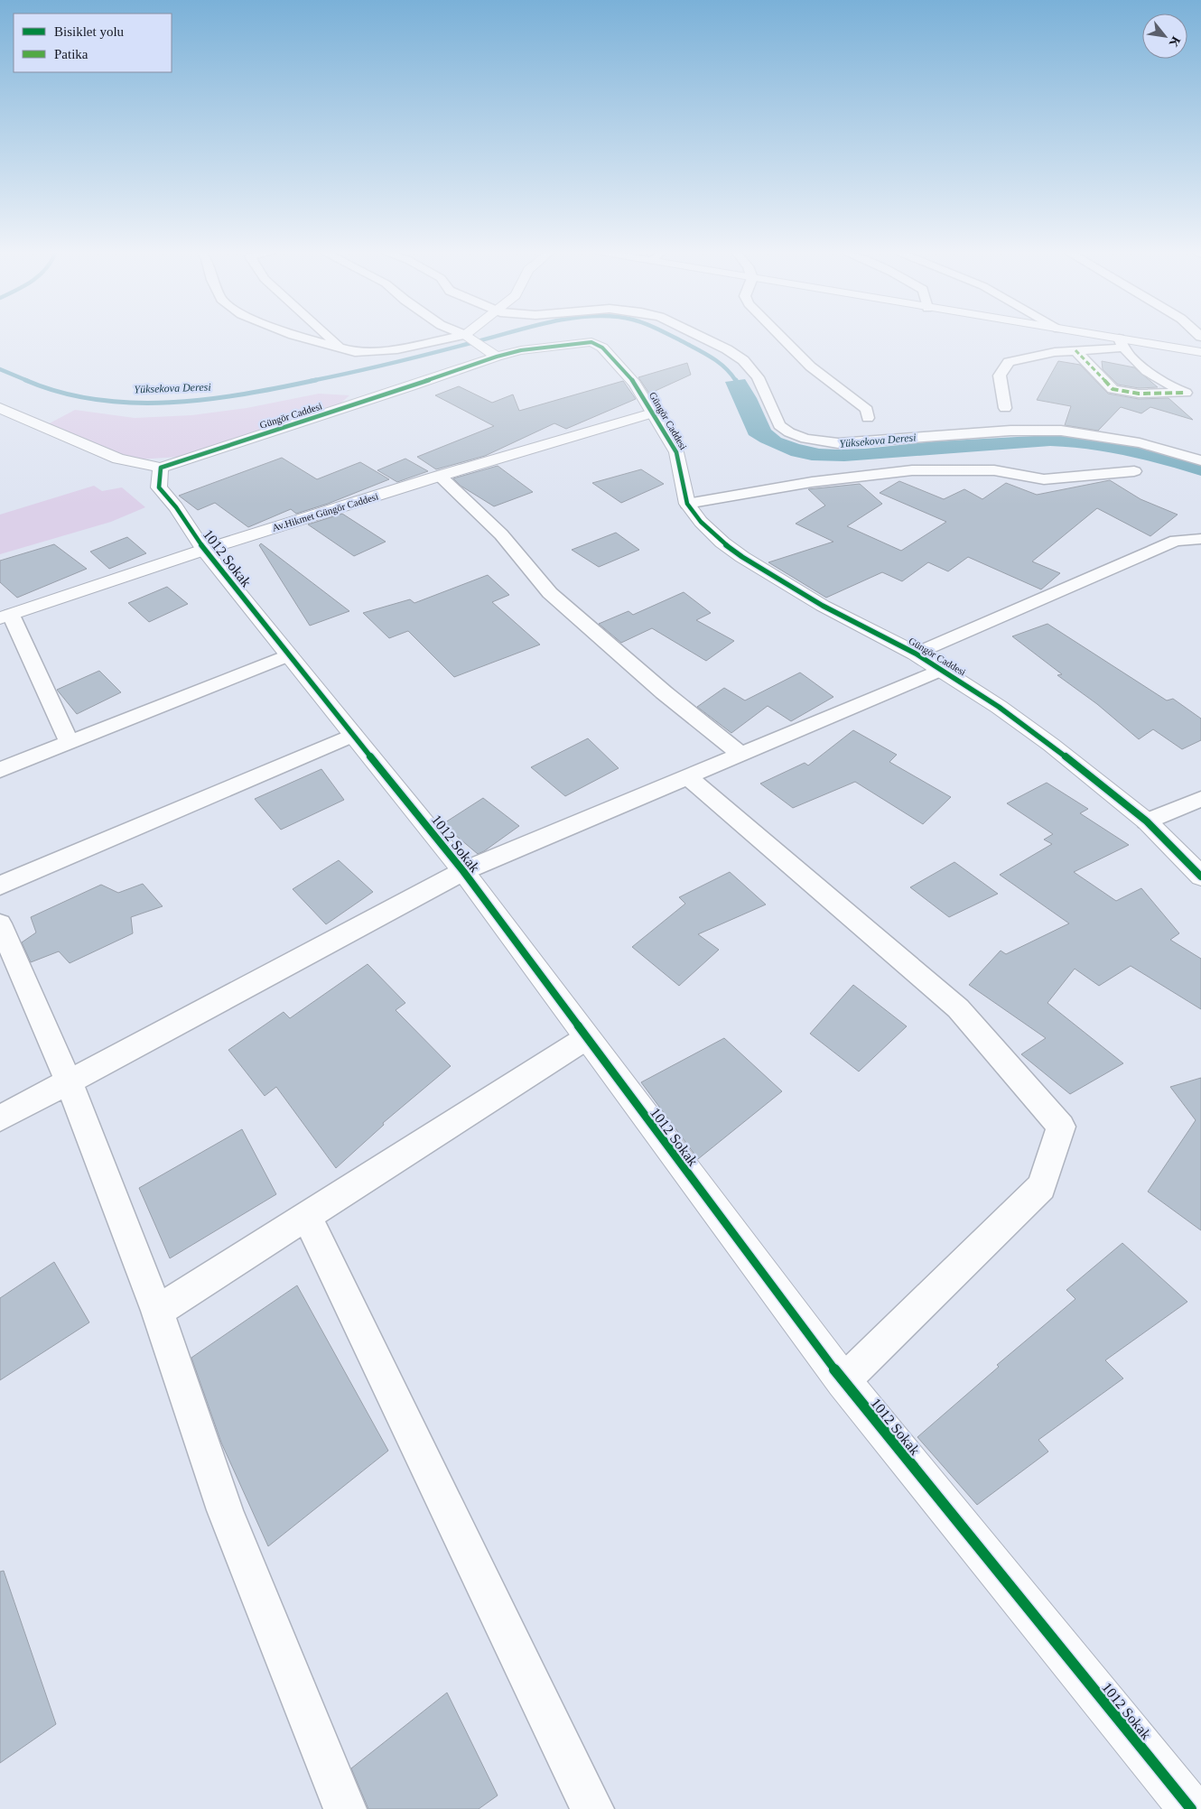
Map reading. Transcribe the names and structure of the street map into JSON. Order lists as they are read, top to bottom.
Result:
{
  "streets": {
    "street": ["Güngör Caddesi", "Av.Hikmet Güngör Caddesi", "1012 Sokak"]
  },
  "crossings": [
    ["Güngör Caddesi", "Av.Hikmet Güngör Caddesi"],
    ["Güngör Caddesi", "1012 Sokak"],
    ["Av.Hikmet Güngör Caddesi", "1012 Sokak"]
  ],
  "water": ["Yüksekova Deresi"],
  "legend": ["Bisiklet yolu", "Patika"],
  "north": "bottom right"
}
